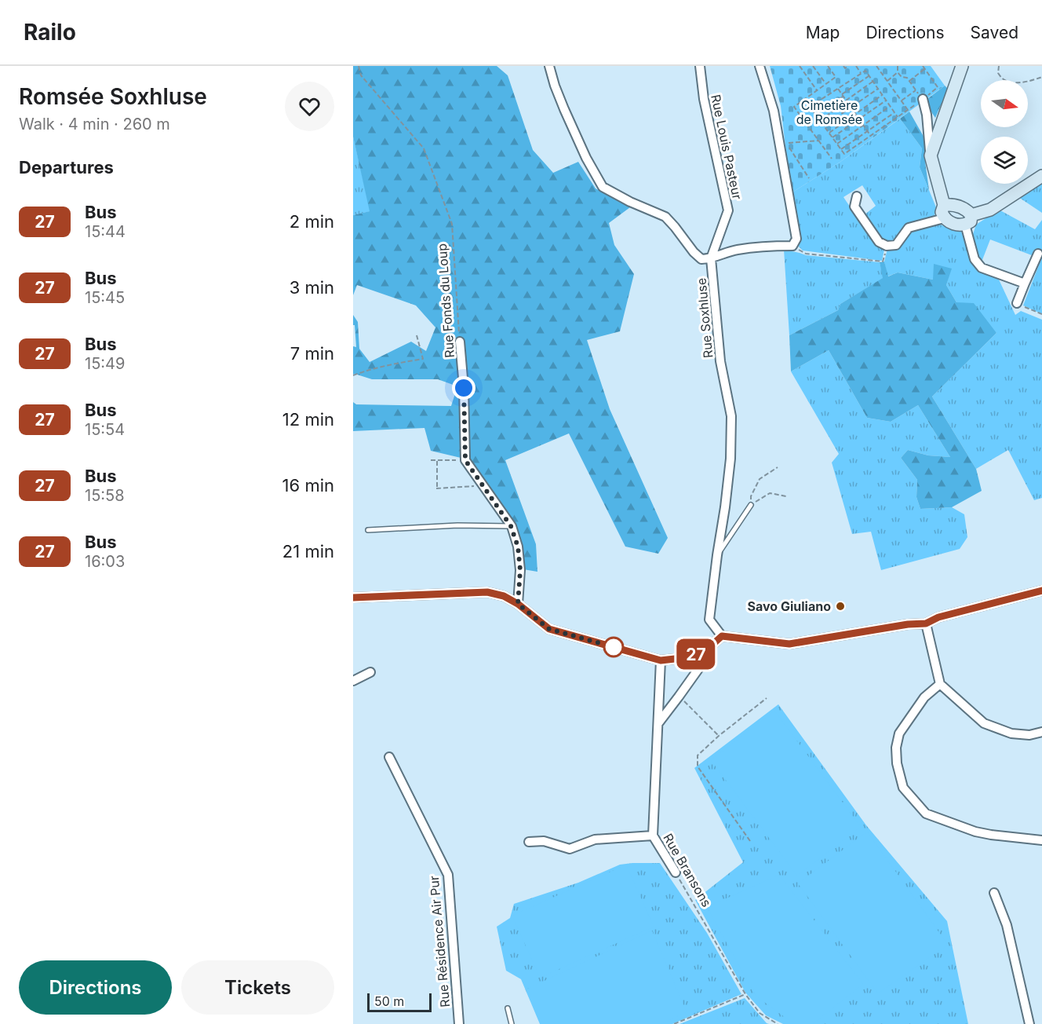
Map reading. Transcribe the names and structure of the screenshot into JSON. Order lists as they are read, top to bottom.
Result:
{
  "streets": {
    "street": [
      "Rue Louis Pasteur",
      "Rue Fonds du Loup",
      "Rue Soxhluse",
      "Rue Bransons",
      "Rue Résidence Air Pur"
    ]
  },
  "crossings": [
    ["Rue Louis Pasteur", "Rue Soxhluse"]
  ],
  "parks": ["Cimetière de Romsée"],
  "places": ["Savo Giuliano"],
  "lines": ["bus line 27"],
  "scale_bar": "50 m",
  "north": "right",
  "page": {
    "header": "Railo",
    "nav": ["Map", "Directions", "Saved"],
    "heading": [
      ["Romsée Soxhluse", "Walk · 4 min · 260 m"],
      "Departures"
    ],
    "on_map": "27",
    "list": [
      {
        "mark": "27",
        "name": "Bus",
        "note": "15:44",
        "value": "2 min"
      },
      {
        "mark": "27",
        "name": "Bus",
        "note": "15:45",
        "value": "3 min"
      },
      {
        "mark": "27",
        "name": "Bus",
        "note": "15:49",
        "value": "7 min"
      },
      {
        "mark": "27",
        "name": "Bus",
        "note": "15:54",
        "value": "12 min"
      },
      {
        "mark": "27",
        "name": "Bus",
        "note": "15:58",
        "value": "16 min"
      },
      {
        "mark": "27",
        "name": "Bus",
        "note": "16:03",
        "value": "21 min"
      }
    ],
    "buttons": ["Directions", "Tickets"],
    "scale": "50 m"
  }
}
